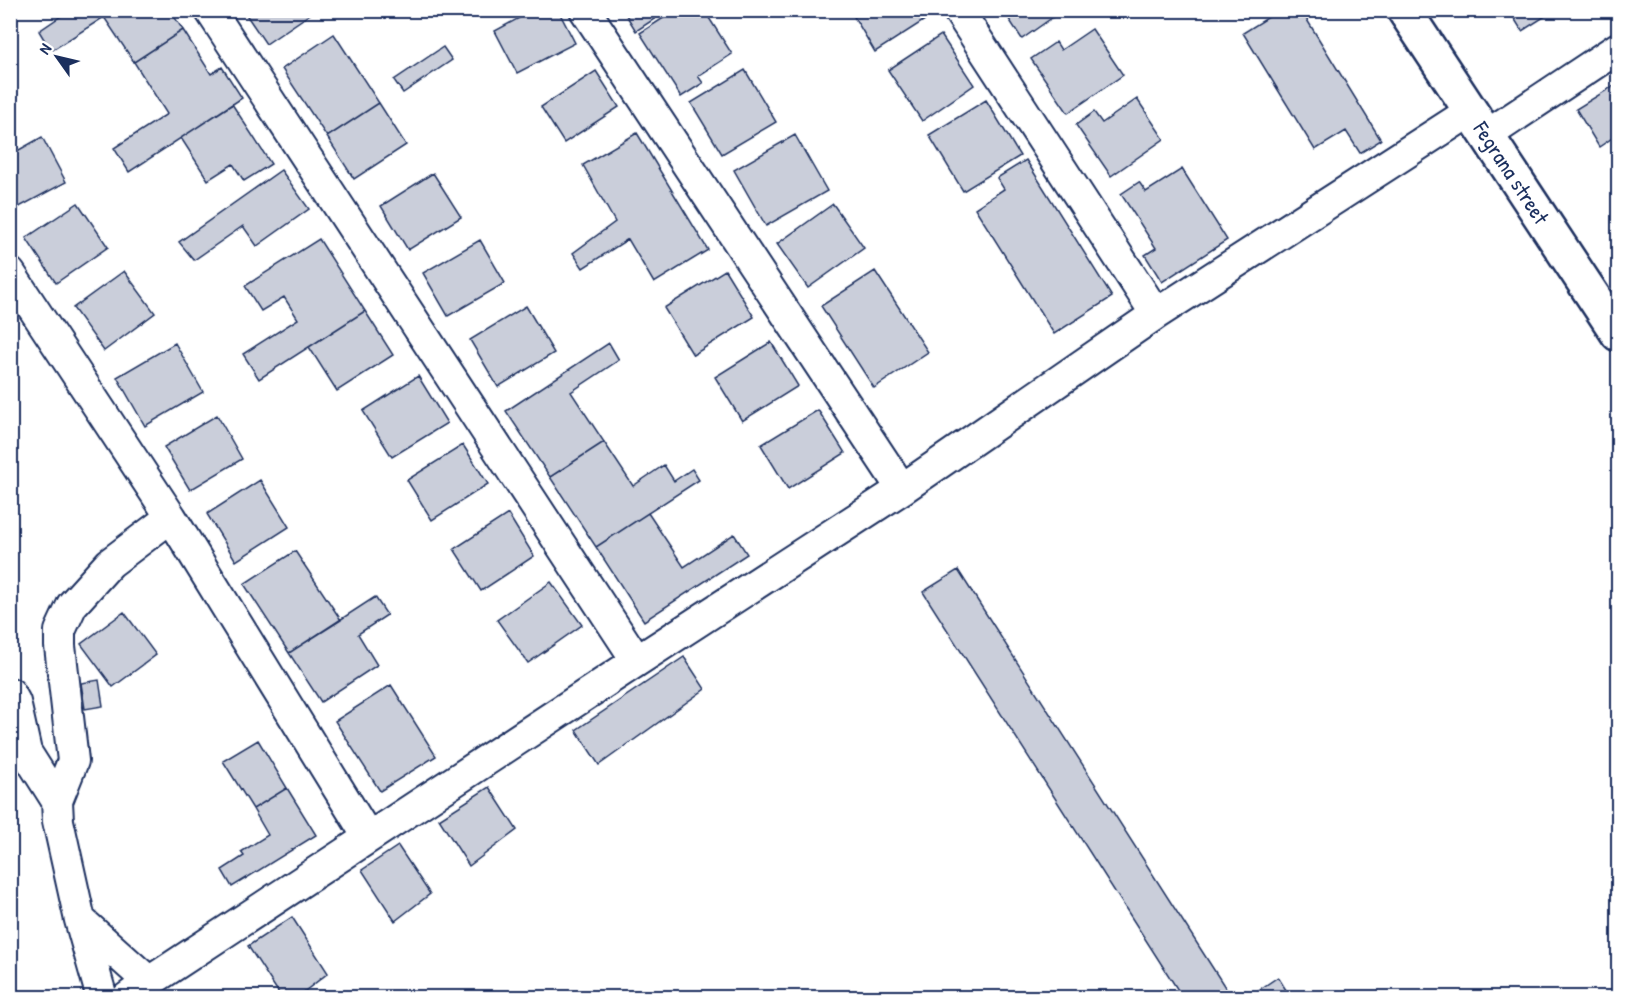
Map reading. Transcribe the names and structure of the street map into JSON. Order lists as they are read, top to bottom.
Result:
{
  "streets": {
    "street": ["Fegrana street"]
  },
  "north": "top left"
}
